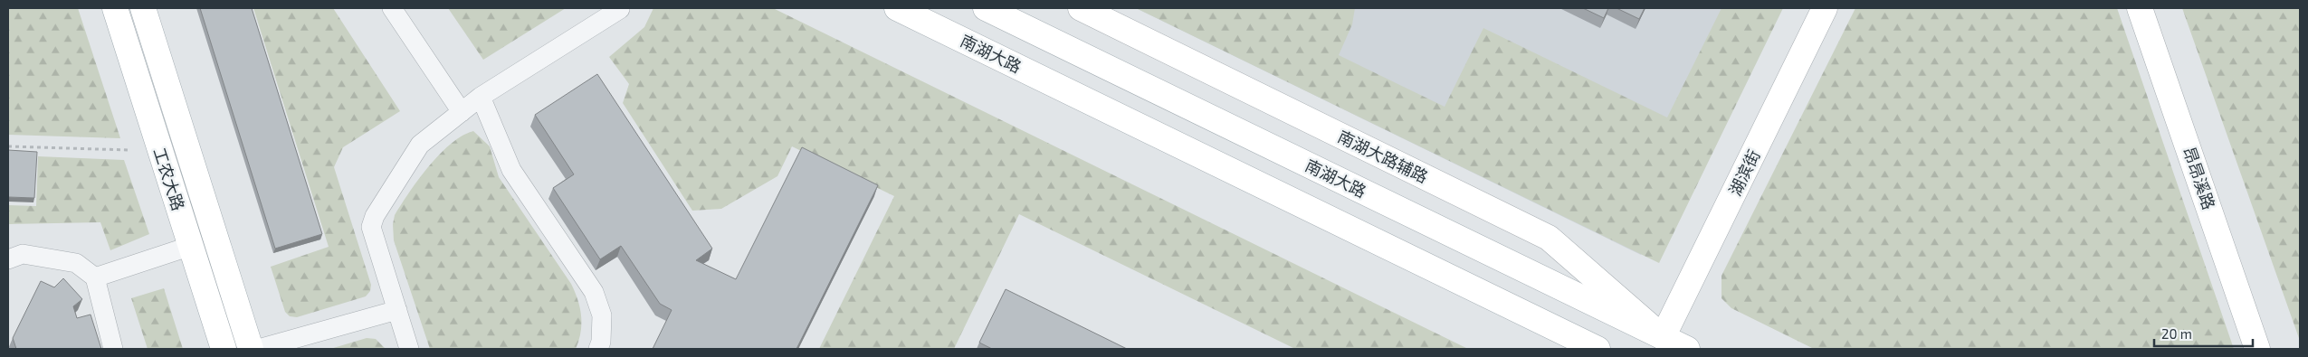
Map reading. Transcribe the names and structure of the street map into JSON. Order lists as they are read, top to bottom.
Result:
{
  "streets": {
    "main road": [
      "南湖大路",
      "南湖大路辅路",
      "湖滨街",
      "昂昂溪路",
      "工农大路"
    ]
  },
  "crossings": [
    ["南湖大路", "南湖大路辅路"],
    ["南湖大路", "湖滨街"],
    ["南湖大路辅路", "湖滨街"]
  ],
  "scale_bar": "20 m"
}
